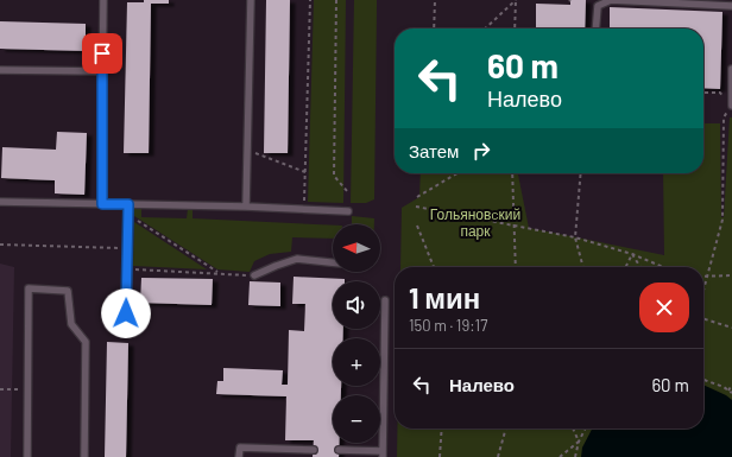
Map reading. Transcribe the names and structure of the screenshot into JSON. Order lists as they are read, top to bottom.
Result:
{
  "parks": ["Гольяновcкий парк"],
  "north": "left",
  "page": {
    "turn": ["60 m", "Налево"],
    "then": "Затем",
    "map_buttons": ["+", "−"],
    "heading": ["1 мин", "150 m · 19:17"],
    "list": [
      {
        "name": "Налево",
        "value": "60 m"
      }
    ]
  }
}
